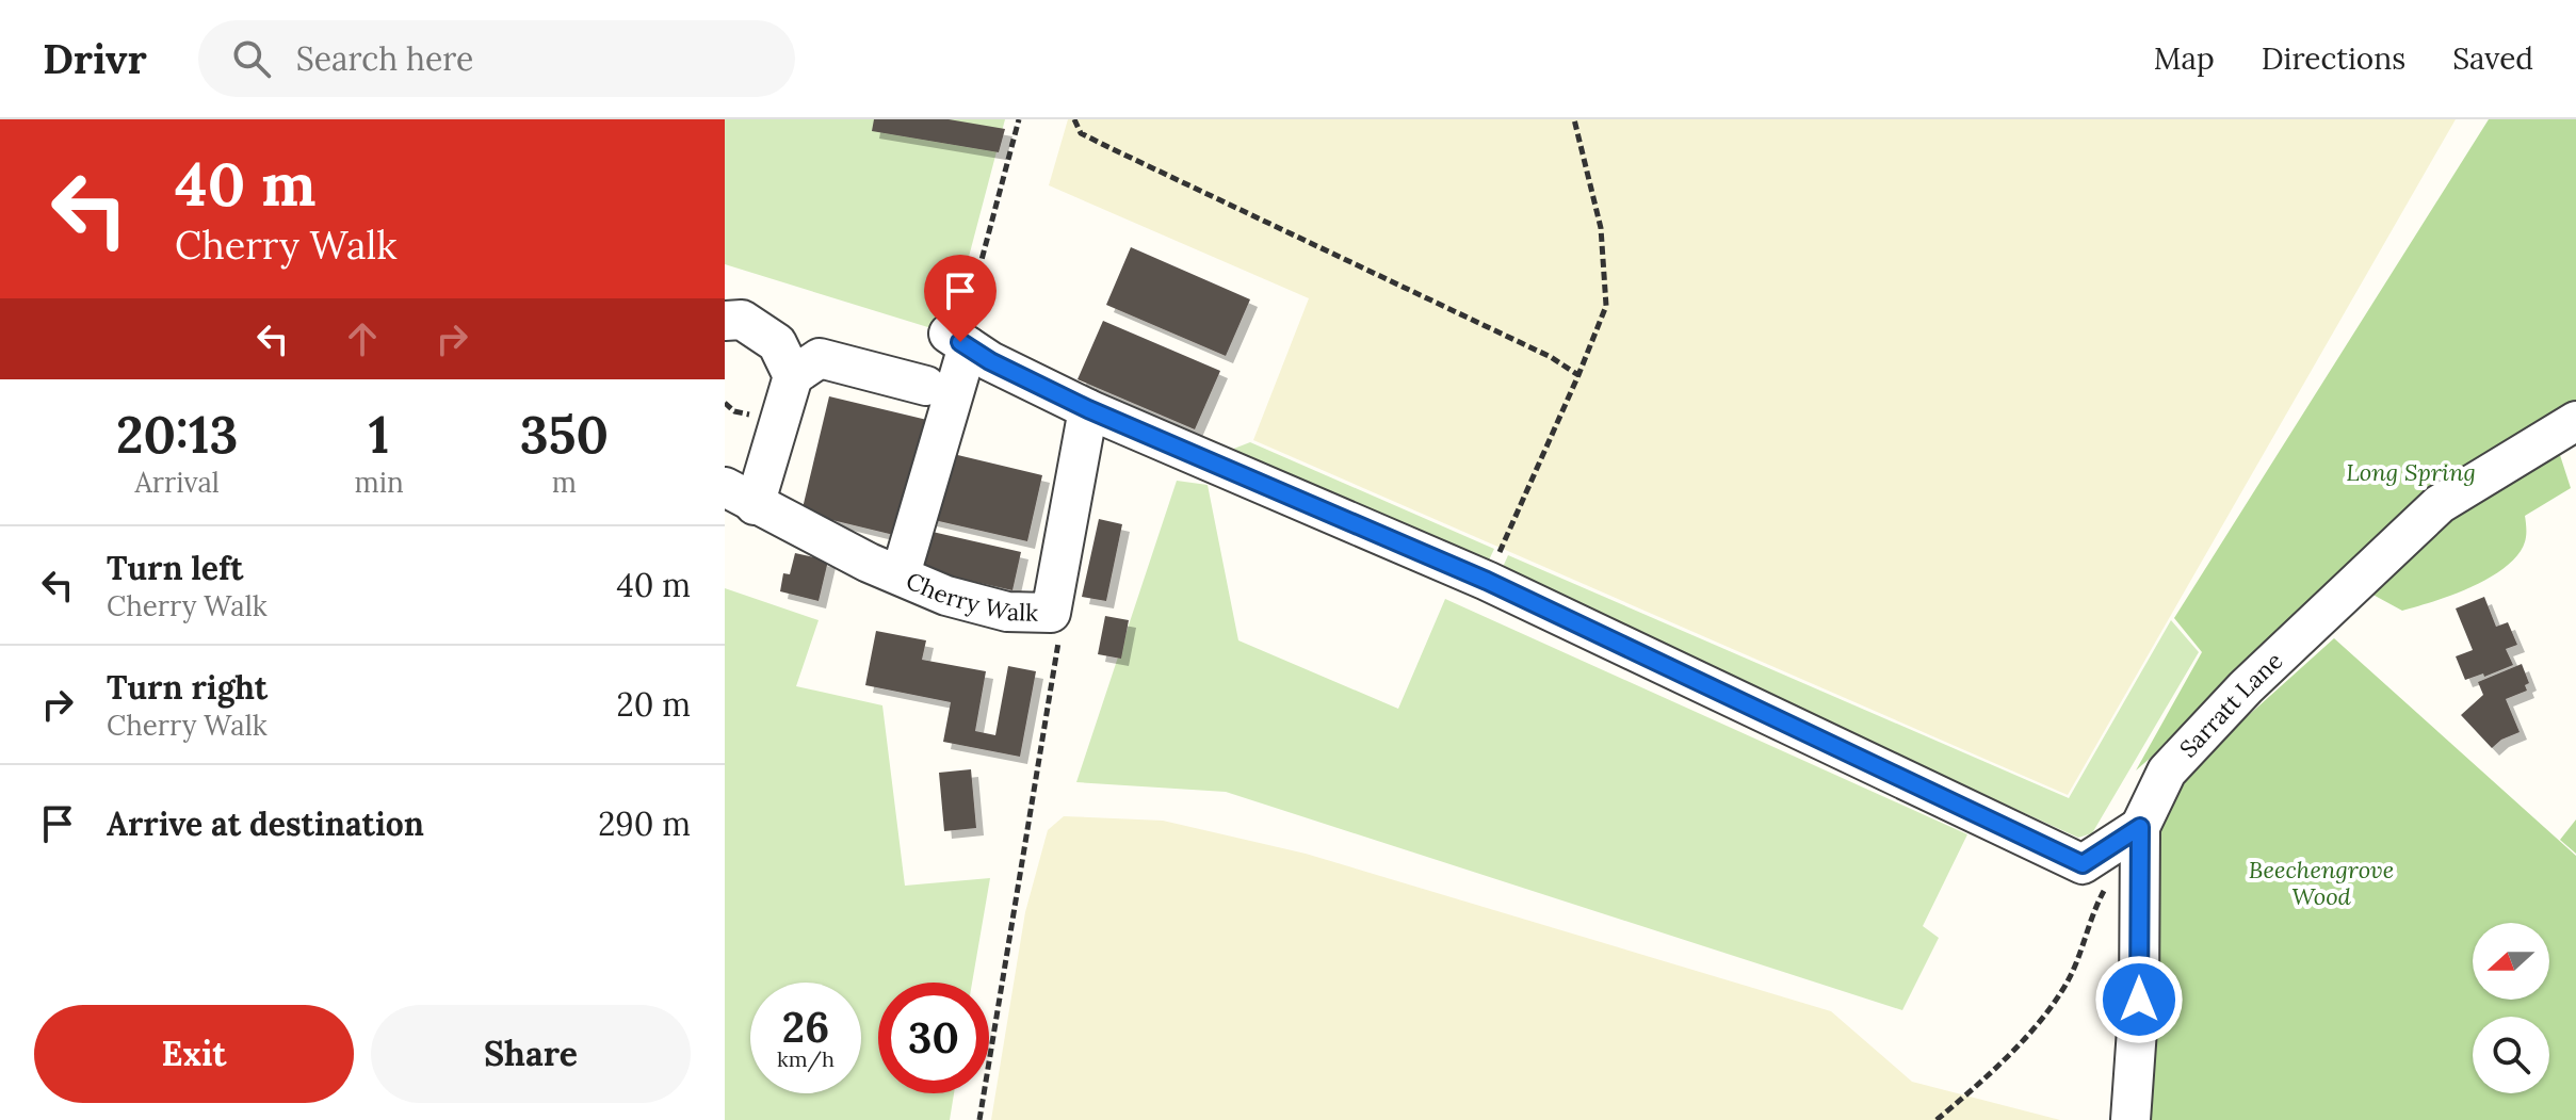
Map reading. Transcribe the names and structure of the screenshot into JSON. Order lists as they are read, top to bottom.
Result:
{
  "streets": {
    "street": ["Cherry Walk", "Sarratt Lane"]
  },
  "parks": ["Long Spring", "Beechengrove Wood"],
  "north": "left",
  "page": {
    "header": "Drivr",
    "search": "Search here",
    "nav": ["Map", "Directions", "Saved"],
    "turn": ["40 m", "Cherry Walk"],
    "eta": [
      "20:13",
      "Arrival",
      "1",
      "min",
      "350",
      "m"
    ],
    "list": [
      {
        "name": "Turn left",
        "note": "Cherry Walk",
        "value": "40 m"
      },
      {
        "name": "Turn right",
        "note": "Cherry Walk",
        "value": "20 m"
      },
      {
        "name": "Arrive at destination",
        "value": "290 m"
      }
    ],
    "speed": "26 km/h",
    "limit": "30",
    "buttons": ["Exit", "Share"]
  }
}
